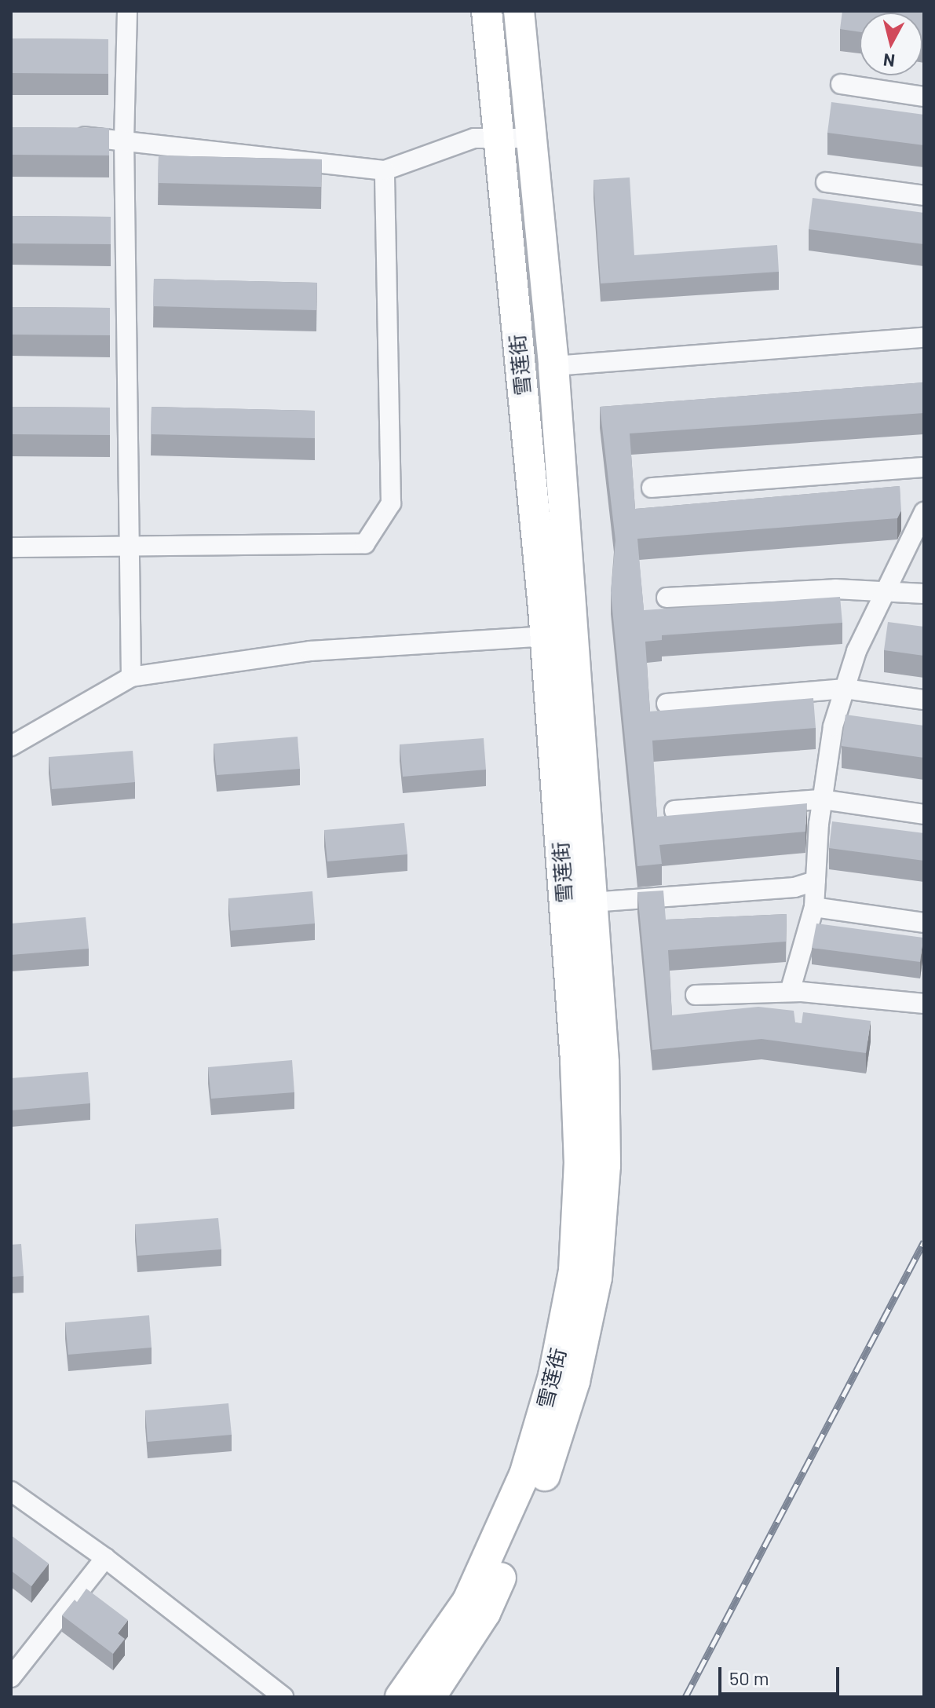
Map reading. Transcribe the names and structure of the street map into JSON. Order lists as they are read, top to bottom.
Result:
{
  "streets": {
    "main road": ["雪莲街"]
  },
  "scale_bar": "50 m",
  "north": "bottom"
}
